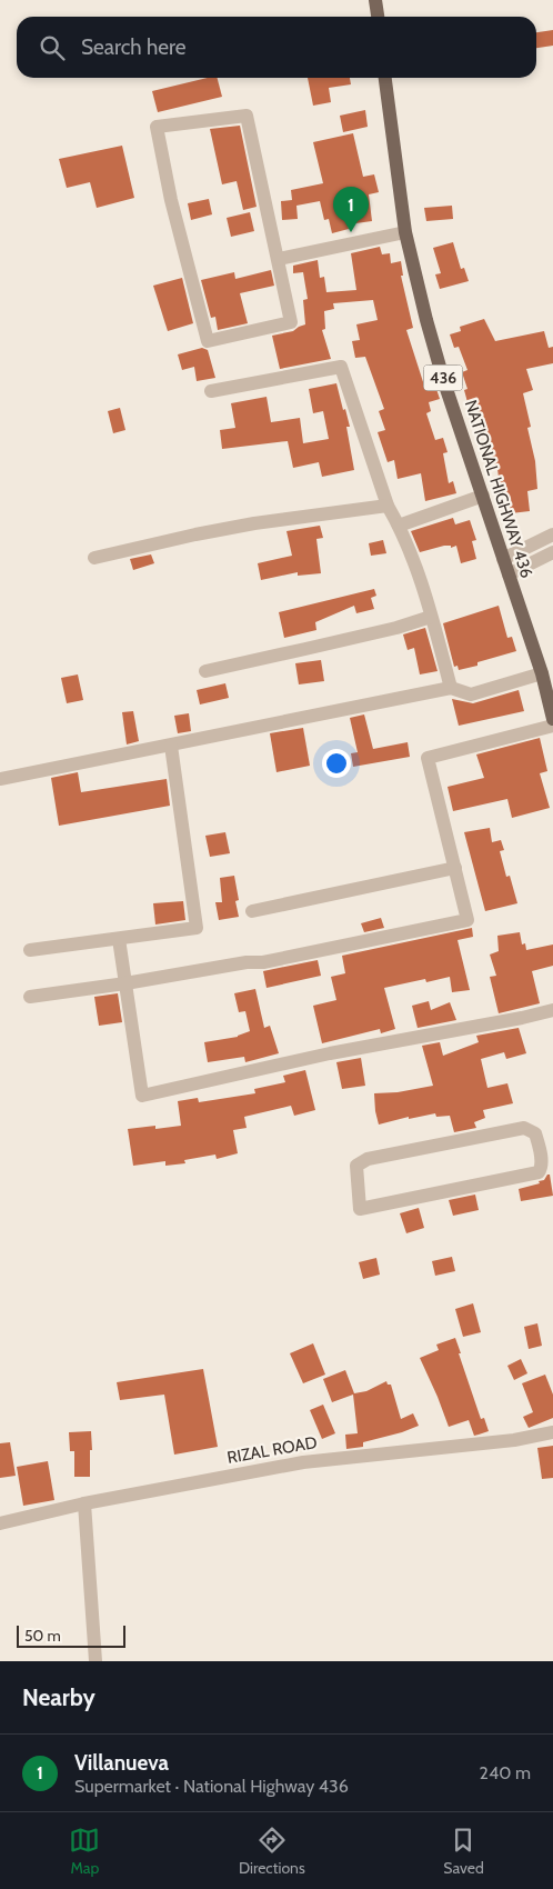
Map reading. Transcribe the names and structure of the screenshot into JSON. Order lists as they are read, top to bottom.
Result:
{
  "streets": {
    "main road": ["436", "NATIONAL HIGHWAY 436"],
    "street": ["RIZAL ROAD"]
  },
  "scale_bar": "50 m",
  "page": {
    "search": "Search here",
    "pins": "1",
    "scale": "50 m",
    "heading": "Nearby",
    "list": [
      {
        "mark": "1",
        "name": "Villanueva",
        "note": "Supermarket · National Highway 436",
        "value": "240 m"
      }
    ],
    "nav": ["Map", "Directions", "Saved"]
  }
}
